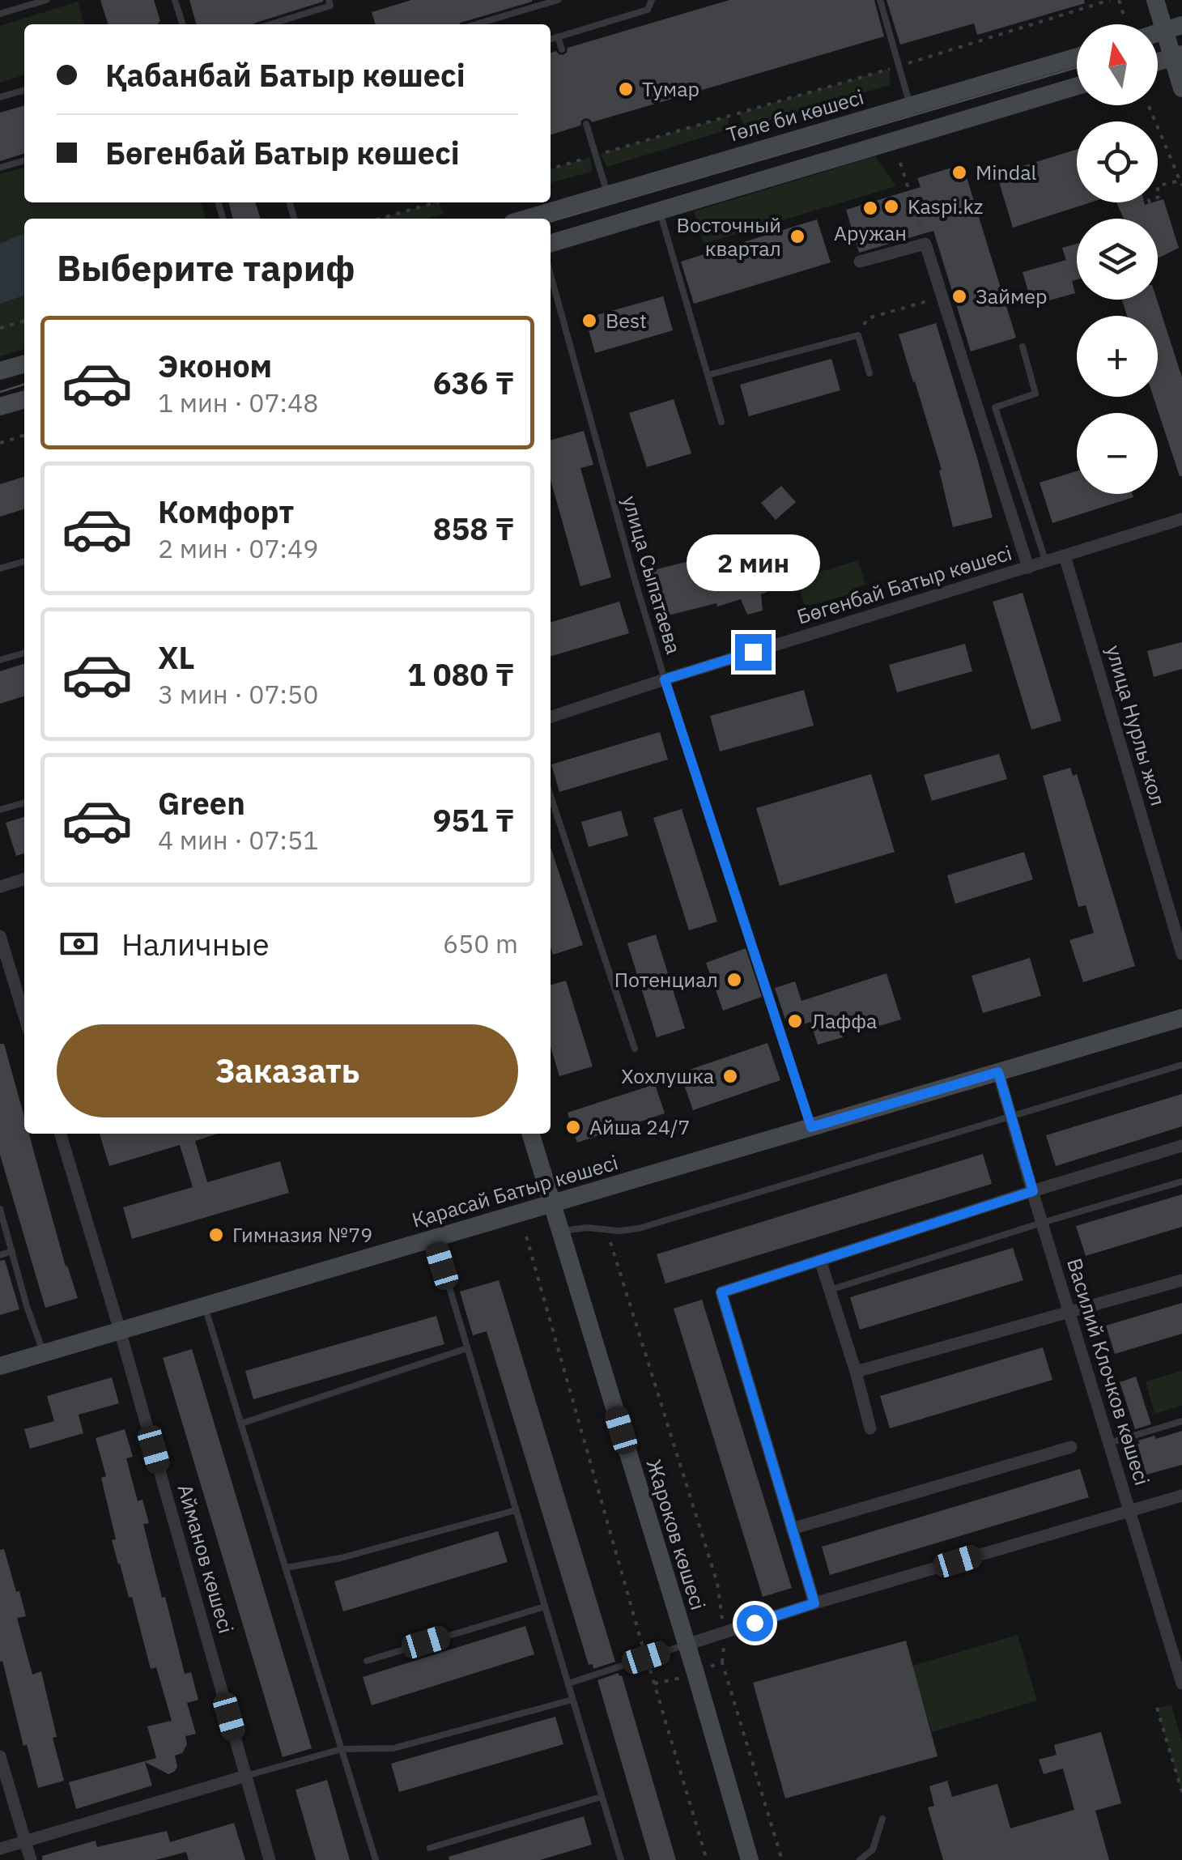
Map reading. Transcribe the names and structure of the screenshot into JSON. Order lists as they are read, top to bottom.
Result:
{
  "streets": {
    "street": [
      "Төле би көшесі",
      "Бөгенбай Батыр көшесі",
      "улица Нурлы жол",
      "Қарасай Батыр көшесі",
      "Василий Клочков көшесі",
      "Жароков көшесі",
      "Айманов көшесі"
    ],
    "lane": ["улица Сыпатаева"]
  },
  "crossings": [
    ["улица Сыпатаева", "Бөгенбай Батыр көшесі"],
    ["улица Сыпатаева", "Қарасай Батыр көшесі"],
    ["Бөгенбай Батыр көшесі", "улица Нурлы жол"],
    ["Қарасай Батыр көшесі", "Василий Клочков көшесі"],
    ["Қарасай Батыр көшесі", "Жароков көшесі"],
    ["Қарасай Батыр көшесі", "Айманов көшесі"]
  ],
  "places": [
    "Тумар",
    "Mindal",
    "Kaspi.kz",
    "Аружан",
    "Восточный квартал",
    "Займер",
    "Best",
    "Потенциал",
    "Лаффа",
    "Хохлушка",
    "Айша 24/7",
    "Гимназия №79"
  ],
  "north": "top",
  "page": {
    "map_buttons": ["+", "−"],
    "banner": ["Қабанбай Батыр көшесі", "Бөгенбай Батыр көшесі"],
    "heading": "Выберите тариф",
    "list": [
      {
        "name": "Эконом",
        "note": "1 мин · 07:48",
        "value": "636 ₸"
      },
      {
        "name": "Комфорт",
        "note": "2 мин · 07:49",
        "value": "858 ₸"
      },
      {
        "name": "XL",
        "note": "3 мин · 07:50",
        "value": "1 080 ₸"
      },
      {
        "name": "Green",
        "note": "4 мин · 07:51",
        "value": "951 ₸"
      }
    ],
    "bubble": "2 мин",
    "pay": ["Наличные", "650 m"],
    "buttons": "Заказать"
  }
}
